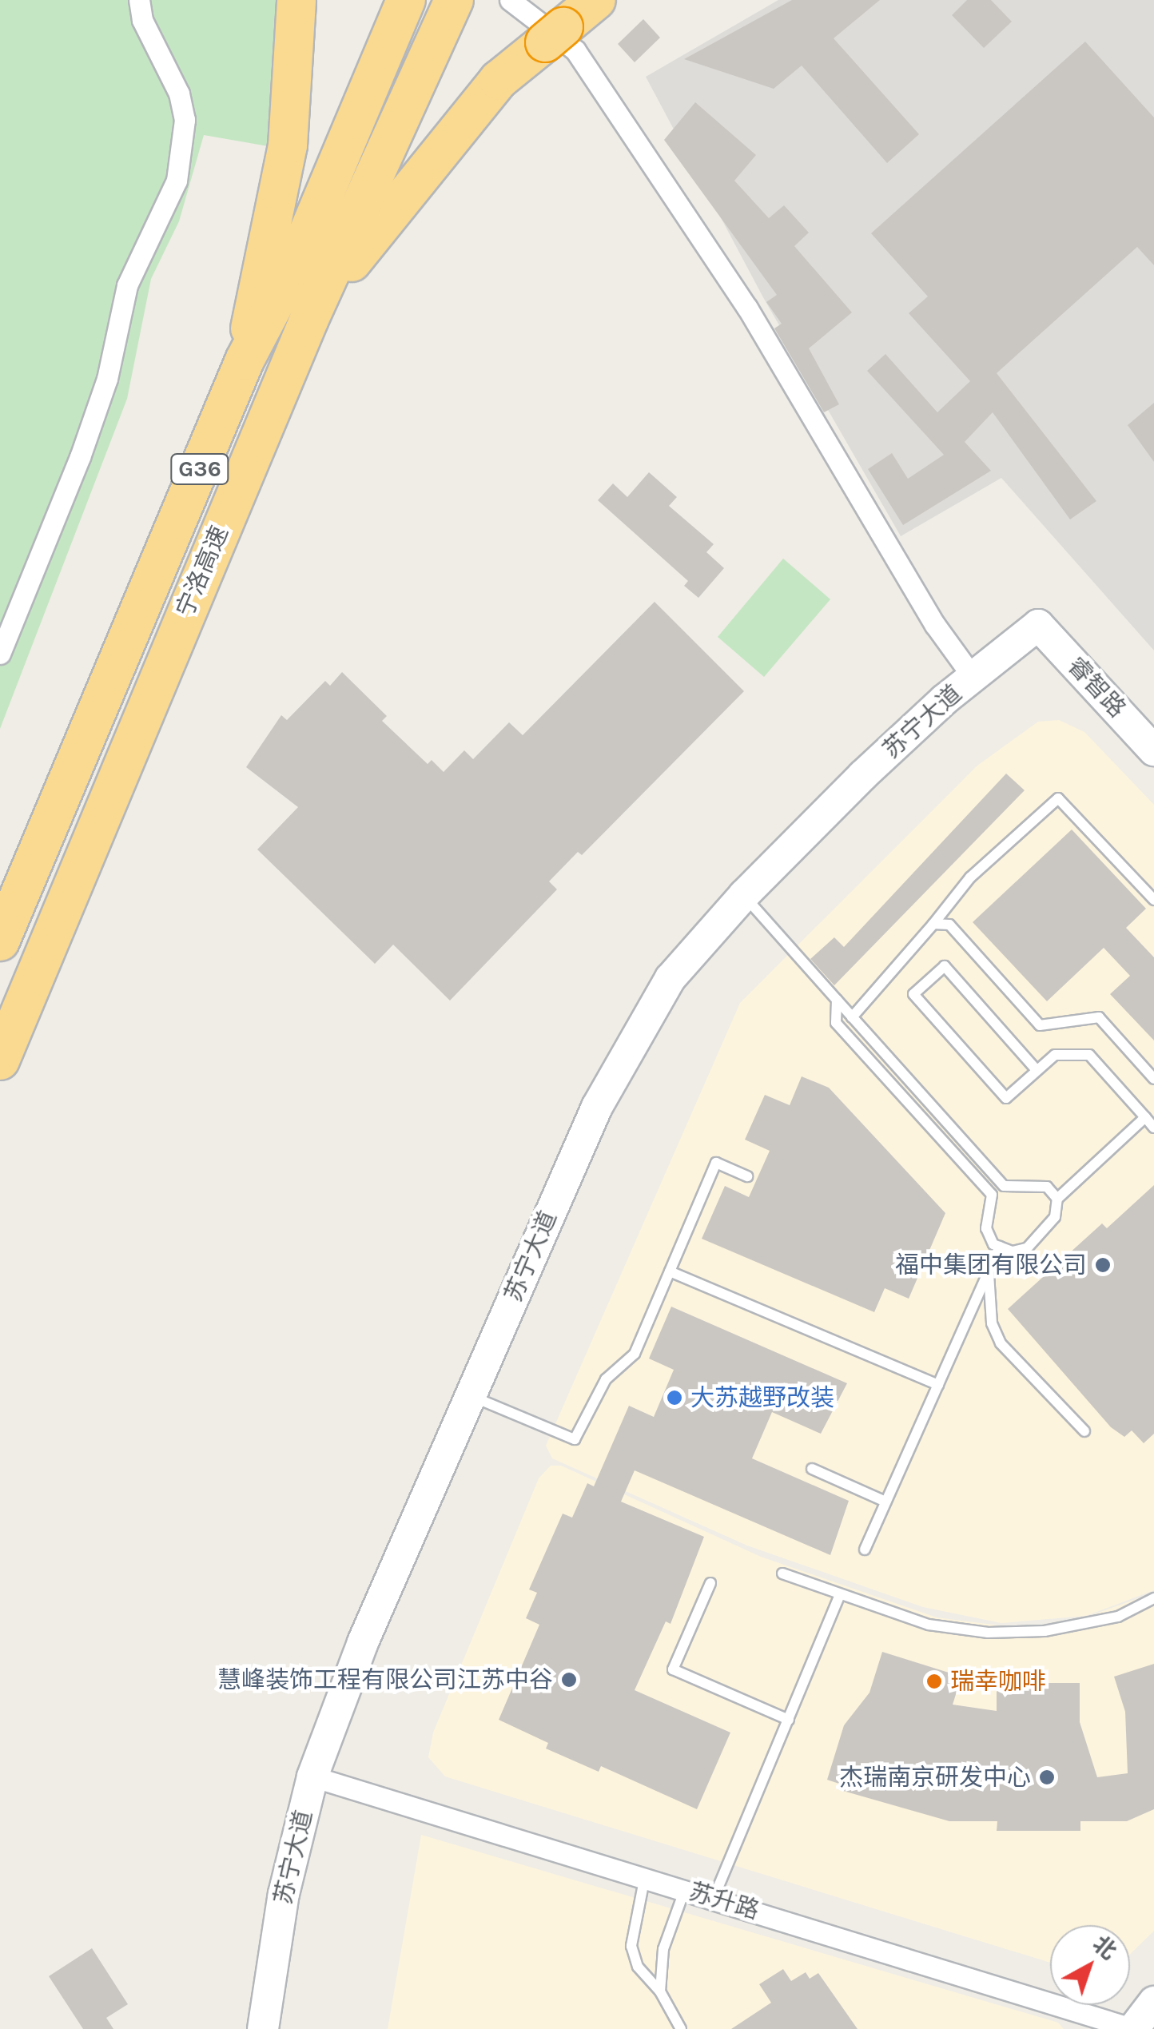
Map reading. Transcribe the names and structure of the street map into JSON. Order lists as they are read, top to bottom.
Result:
{
  "streets": {
    "highway": ["G36", "宁洛高速"],
    "street": ["睿智路", "苏宁大道", "苏升路"]
  },
  "crossings": [
    ["睿智路", "苏宁大道"],
    ["苏宁大道", "苏升路"]
  ],
  "places": [
    "福中集团有限公司",
    "大苏越野改装",
    "慧峰装饰工程有限公司江苏中谷",
    "瑞幸咖啡",
    "杰瑞南京研发中心"
  ],
  "north": "top right"
}
